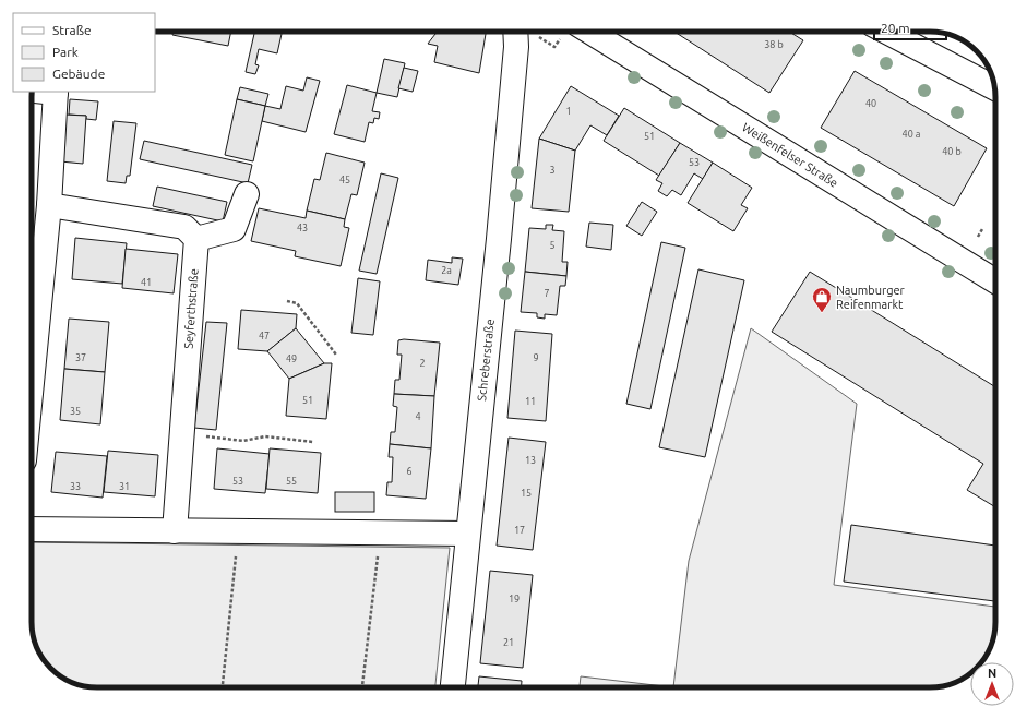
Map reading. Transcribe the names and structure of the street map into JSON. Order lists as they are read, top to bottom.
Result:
{
  "streets": {
    "street": ["Weißenfelser Straße", "Seyferthstraße", "Schreberstraße"]
  },
  "places": {
    "shop": ["Naumburger Reifenmarkt"]
  },
  "house_numbers": [
    "38 b",
    "40",
    "1",
    "40 a",
    "51",
    "40 b",
    "53",
    "3",
    "45",
    "43",
    "5",
    "2a",
    "41",
    "7",
    "47",
    "37",
    "9",
    "49",
    "2",
    "51",
    "11",
    "35",
    "4",
    "13",
    "6",
    "53",
    "55",
    "33",
    "31",
    "15",
    "17",
    "19",
    "21"
  ],
  "legend": ["Straße", "Park", "Gebäude"],
  "scale_bar": "20 m",
  "north": "top"
}
